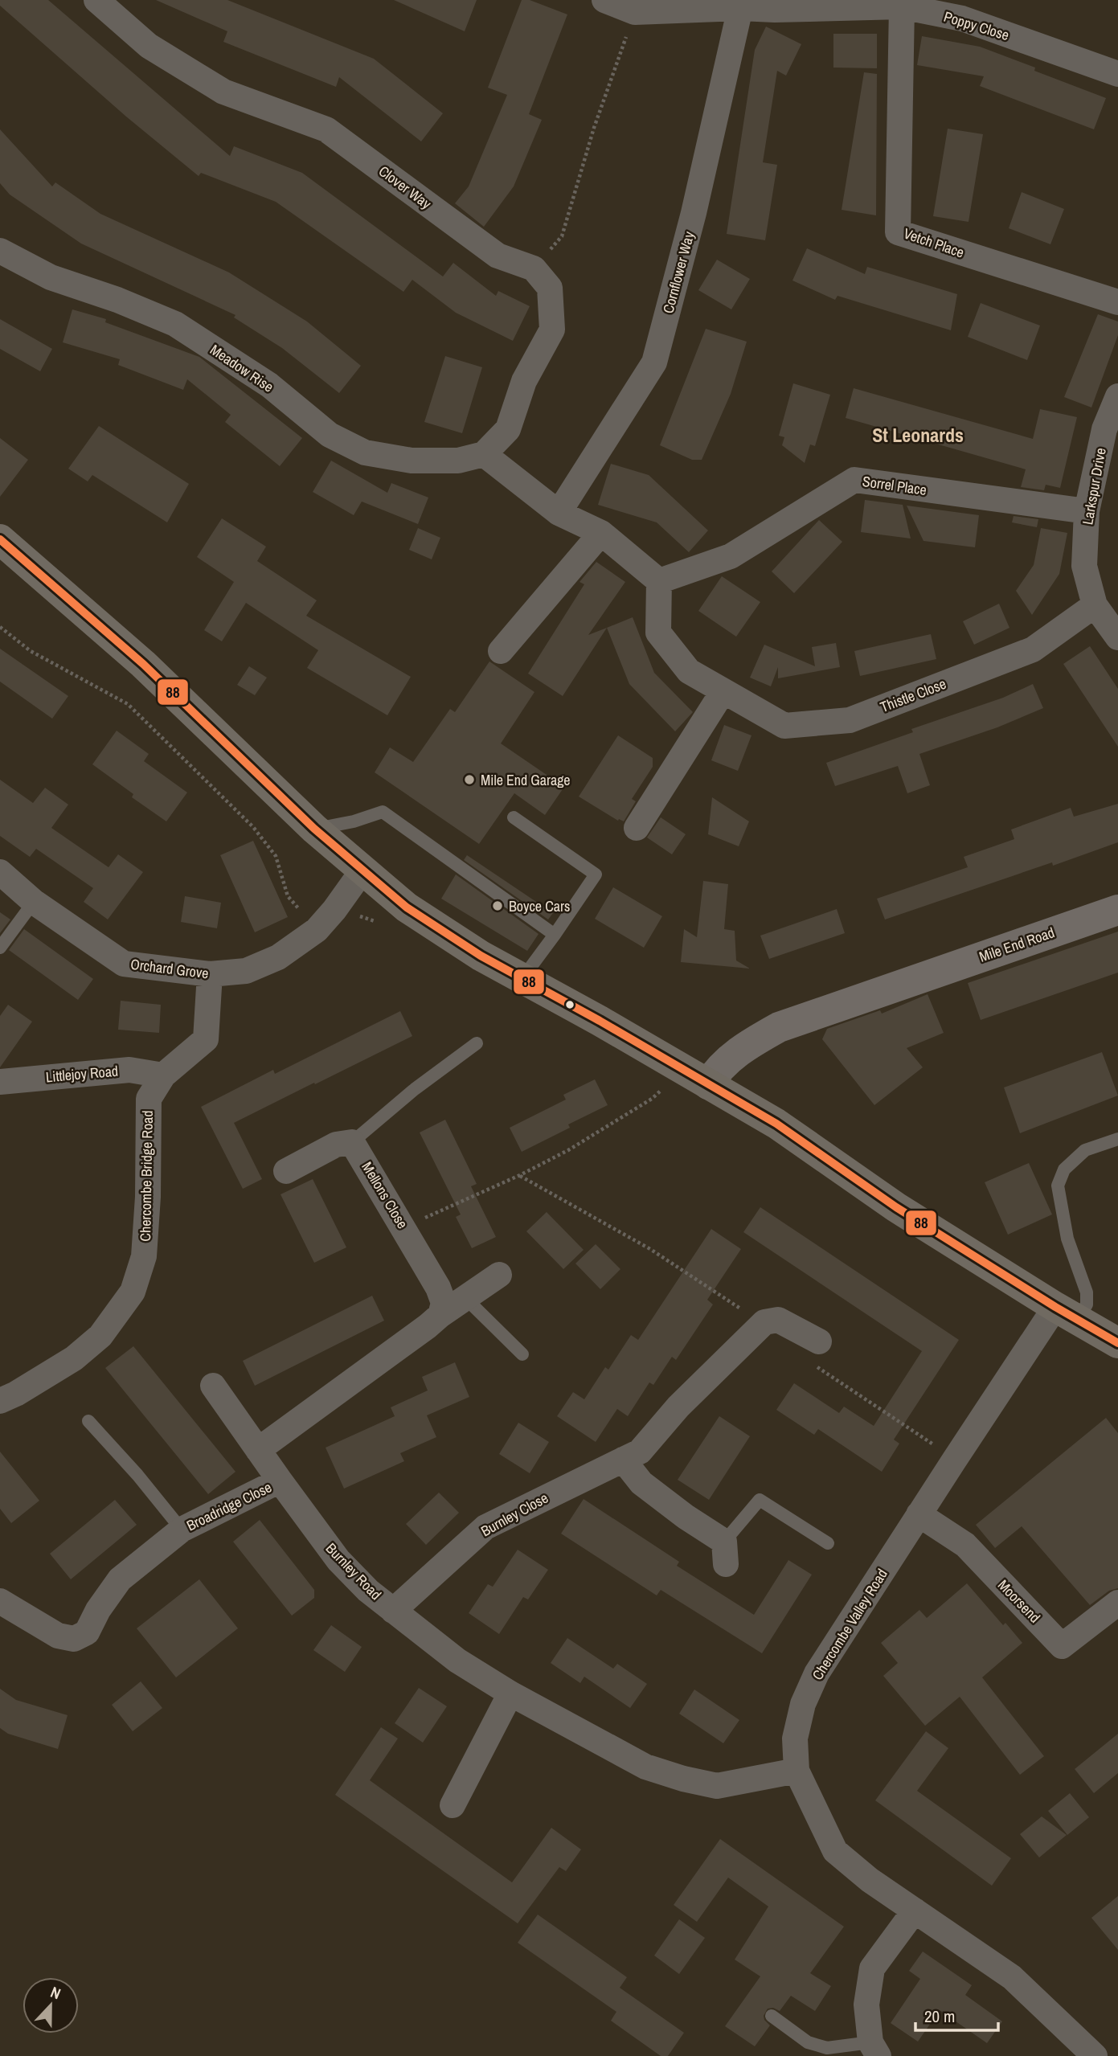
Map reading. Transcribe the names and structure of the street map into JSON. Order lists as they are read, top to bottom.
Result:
{
  "streets": {
    "street": [
      "Poppy Close",
      "Clover Way",
      "Vetch Place",
      "Cornflower Way",
      "Meadow Rise",
      "Sorrel Place",
      "Larkspur Drive",
      "Thistle Close",
      "Mile End Road",
      "Orchard Grove",
      "Littlejoy Road",
      "Chercombe Bridge Road",
      "Mellons Close",
      "Broadridge Close",
      "Burnley Close",
      "Burnley Road",
      "Moorsend",
      "Chercombe Valley Road"
    ]
  },
  "crossings": [
    ["Poppy Close", "Vetch Place"],
    ["Poppy Close", "Cornflower Way"],
    ["Sorrel Place", "Larkspur Drive"],
    ["Sorrel Place", "Thistle Close"],
    ["Larkspur Drive", "Thistle Close"],
    ["Orchard Grove", "Chercombe Bridge Road"],
    ["Littlejoy Road", "Chercombe Bridge Road"],
    ["Broadridge Close", "Burnley Road"],
    ["Burnley Close", "Burnley Road"],
    ["Burnley Road", "Chercombe Valley Road"],
    ["Moorsend", "Chercombe Valley Road"]
  ],
  "districts": ["St Leonards"],
  "places": ["Mile End Garage", "Boyce Cars"],
  "lines": ["transit line 88"],
  "scale_bar": "20 m",
  "north": "top"
}
